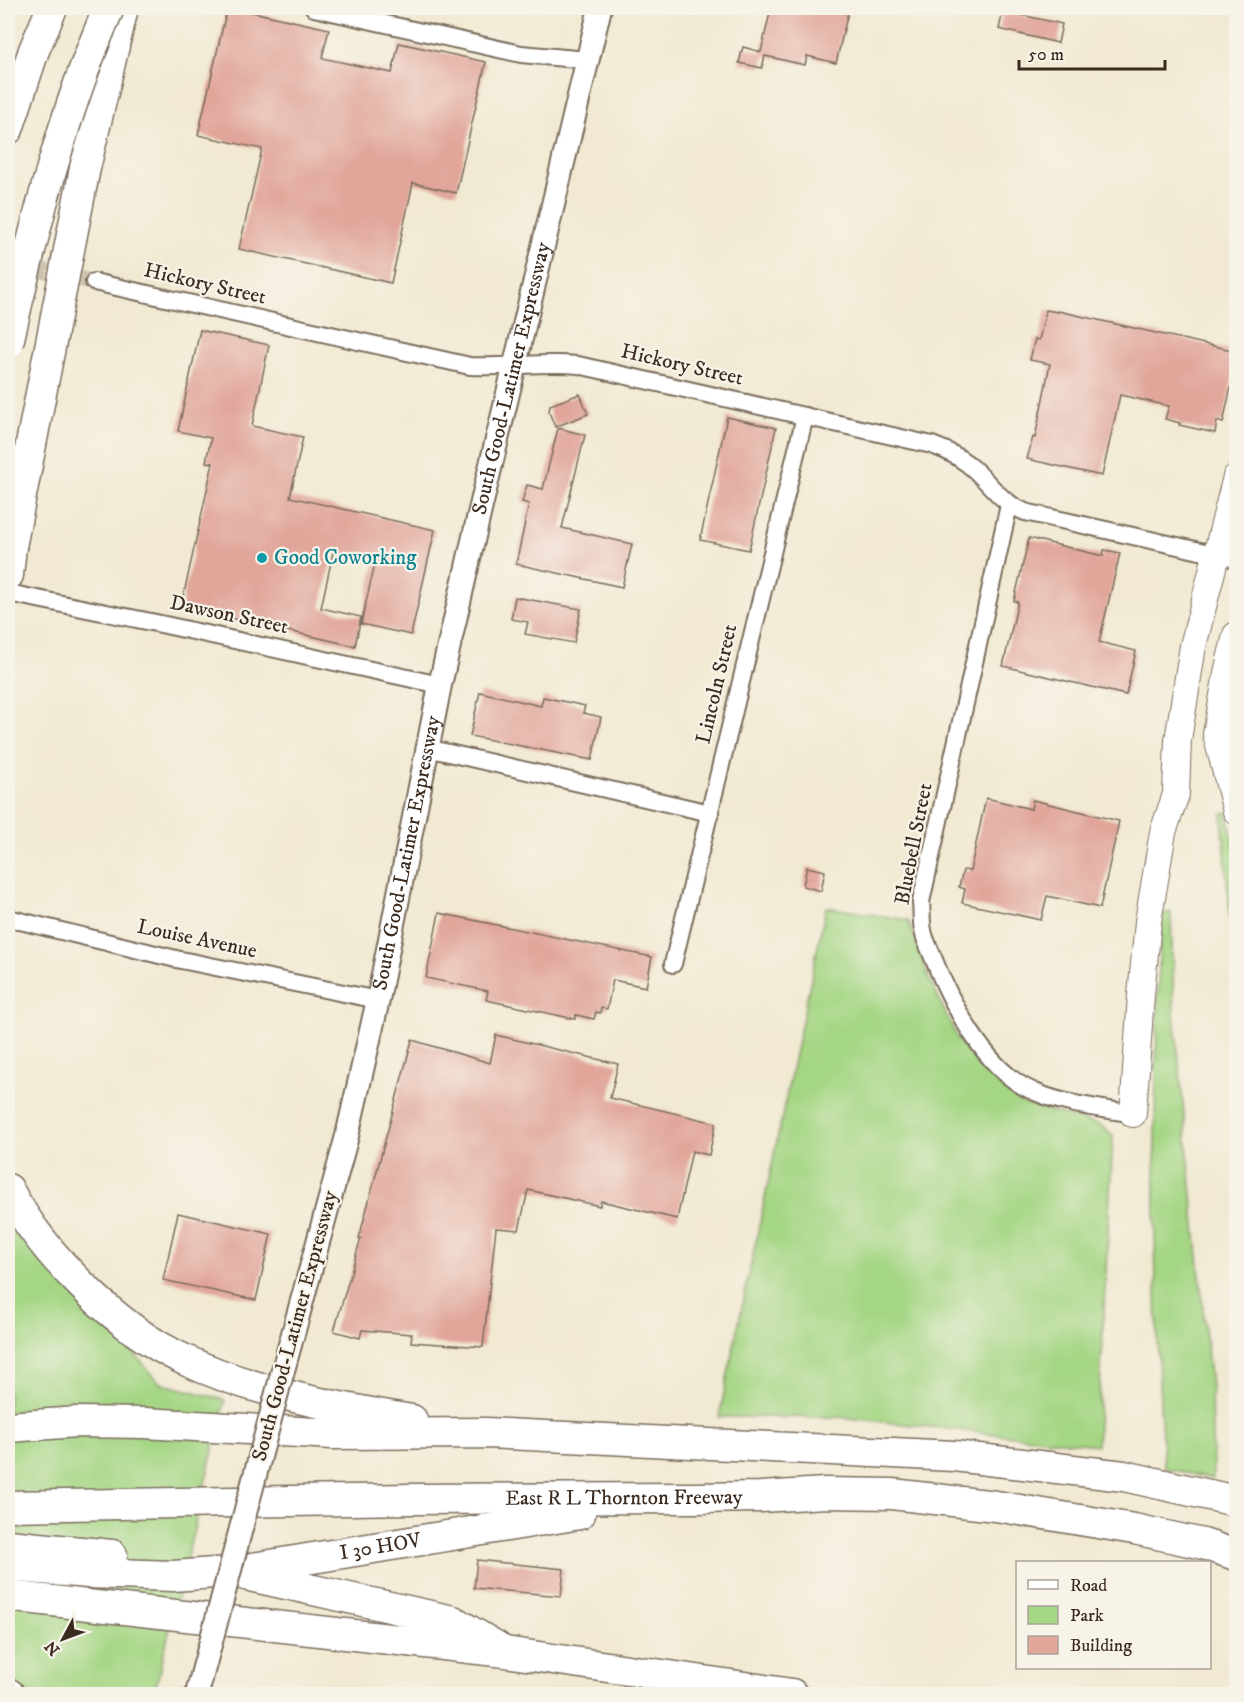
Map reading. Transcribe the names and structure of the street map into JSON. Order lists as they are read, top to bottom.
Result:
{
  "streets": {
    "highway": ["East R L Thornton Freeway", "I 30 HOV"],
    "main road": ["South Good-Latimer Expressway"],
    "street": [
      "Hickory Street",
      "Dawson Street",
      "Lincoln Street",
      "Bluebell Street",
      "Louise Avenue"
    ]
  },
  "crossings": [
    ["Hickory Street", "South Good-Latimer Expressway"],
    ["Hickory Street", "Lincoln Street"],
    ["Hickory Street", "Bluebell Street"],
    ["South Good-Latimer Expressway", "Dawson Street"],
    ["South Good-Latimer Expressway", "Louise Avenue"],
    ["East R L Thornton Freeway", "I 30 HOV"]
  ],
  "places": ["Good Coworking"],
  "legend": ["Road", "Park", "Building"],
  "scale_bar": "50 m",
  "north": "bottom left"
}
